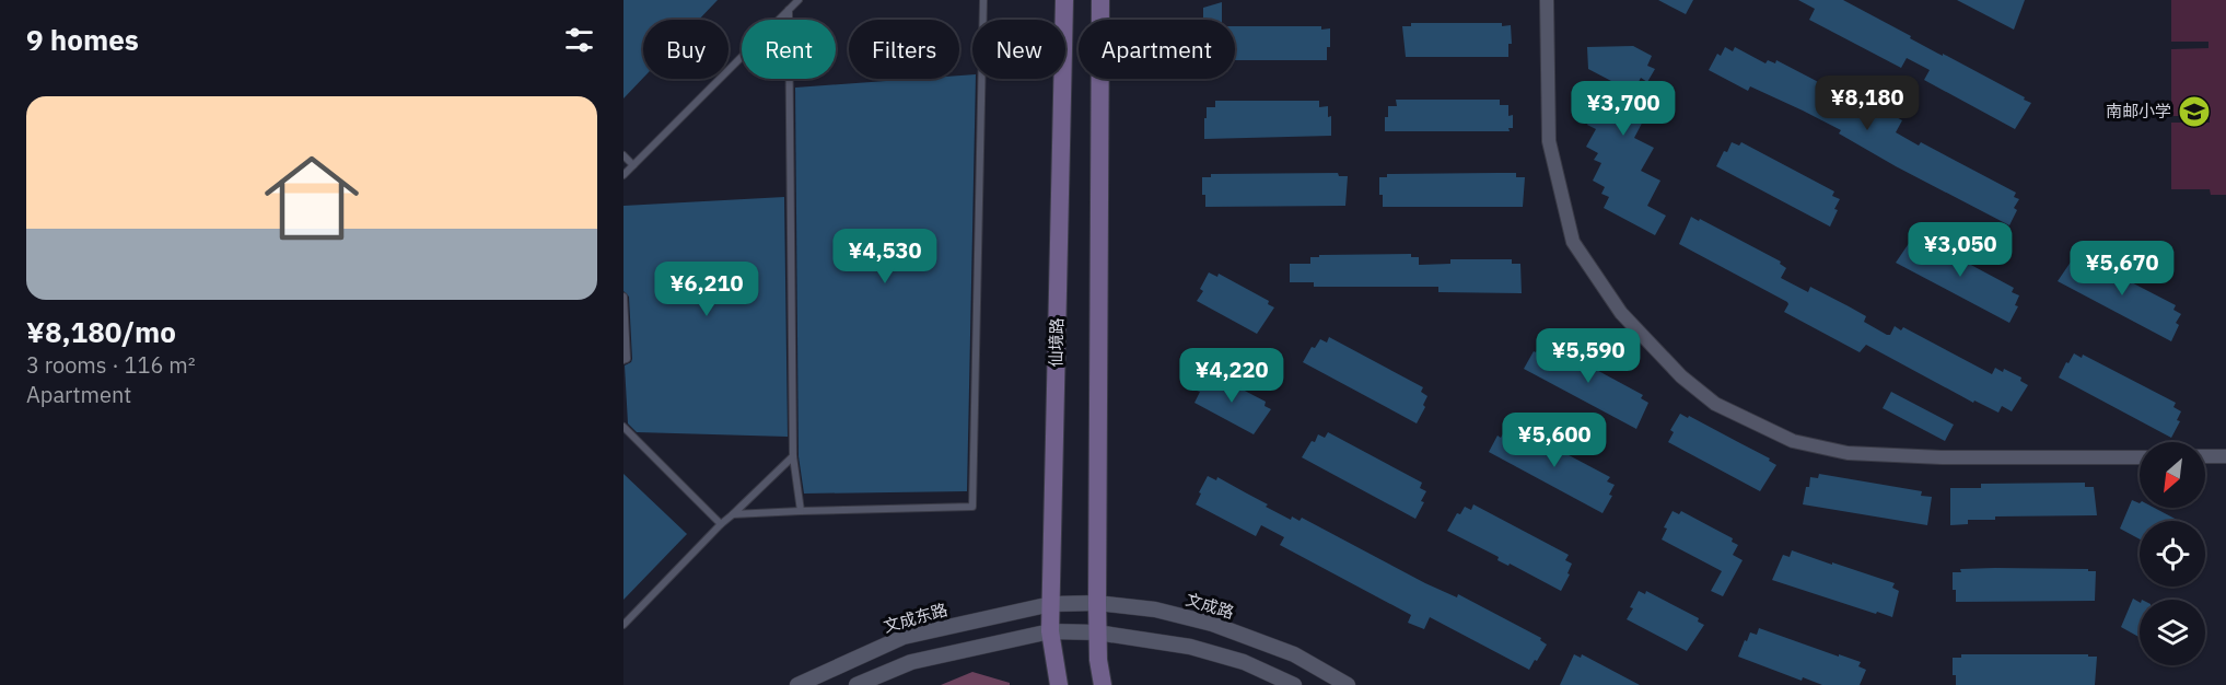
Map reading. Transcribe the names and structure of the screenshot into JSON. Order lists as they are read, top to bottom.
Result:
{
  "streets": {
    "main road": ["仙境路"],
    "street": ["文成路", "文成东路"]
  },
  "crossings": [
    ["仙境路", "文成路"],
    ["仙境路", "文成东路"],
    ["文成路", "文成东路"]
  ],
  "places": {
    "school or university": ["南邮小学"]
  },
  "north": "bottom left",
  "page": {
    "heading": "9 homes",
    "chip": [
      "Buy",
      "Rent",
      "Filters",
      "New",
      "Apartment"
    ],
    "price": [
      "¥8,180",
      "¥3,700",
      "¥3,050",
      "¥4,530",
      "¥5,670",
      "¥6,210",
      "¥5,590",
      "¥4,220",
      "¥5,600"
    ],
    "list": [
      {
        "name": "¥8,180/mo",
        "note": "3 rooms · 116 m² · Apartment"
      }
    ]
  }
}
